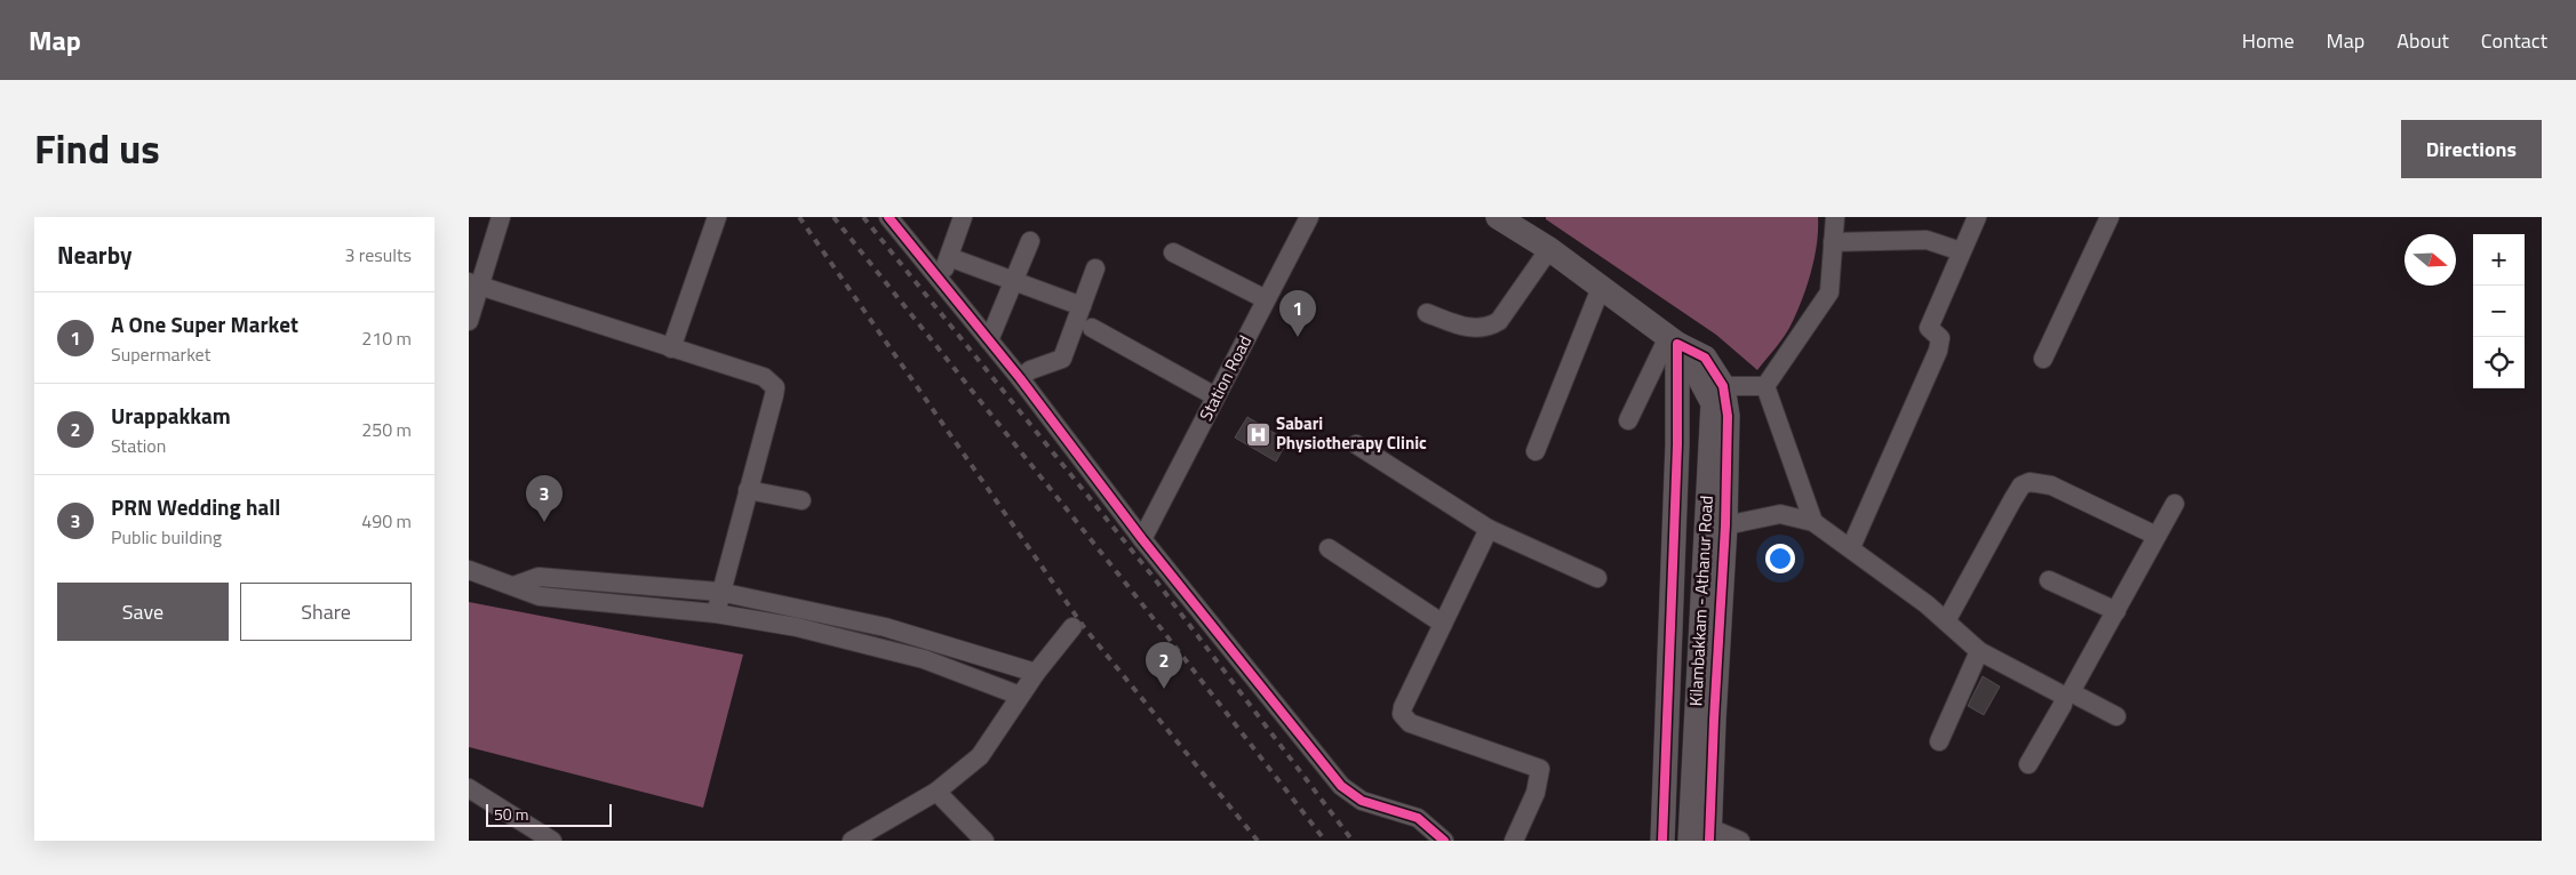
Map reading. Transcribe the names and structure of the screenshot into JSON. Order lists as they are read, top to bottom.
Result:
{
  "streets": {
    "street": ["Station Road", "Kilambakkam - Athanur Road"]
  },
  "places": {
    "hospital": ["Sabari Physiotherapy Clinic"]
  },
  "scale_bar": "50 m",
  "north": "right",
  "page": {
    "header": "Map",
    "nav": [
      "Home",
      "Map",
      "About",
      "Contact"
    ],
    "title": "Find us",
    "buttons": [
      "Directions",
      ["Save", "Share"]
    ],
    "heading": ["Nearby", "3 results"],
    "map_buttons": ["+", "−"],
    "pins": ["1", "3", "2"],
    "list": [
      {
        "mark": "1",
        "name": "A One Super Market",
        "note": "Supermarket",
        "value": "210 m"
      },
      {
        "mark": "2",
        "name": "Urappakkam",
        "note": "Station",
        "value": "250 m"
      },
      {
        "mark": "3",
        "name": "PRN Wedding hall",
        "note": "Public building",
        "value": "490 m"
      }
    ],
    "scale": "50 m"
  }
}
